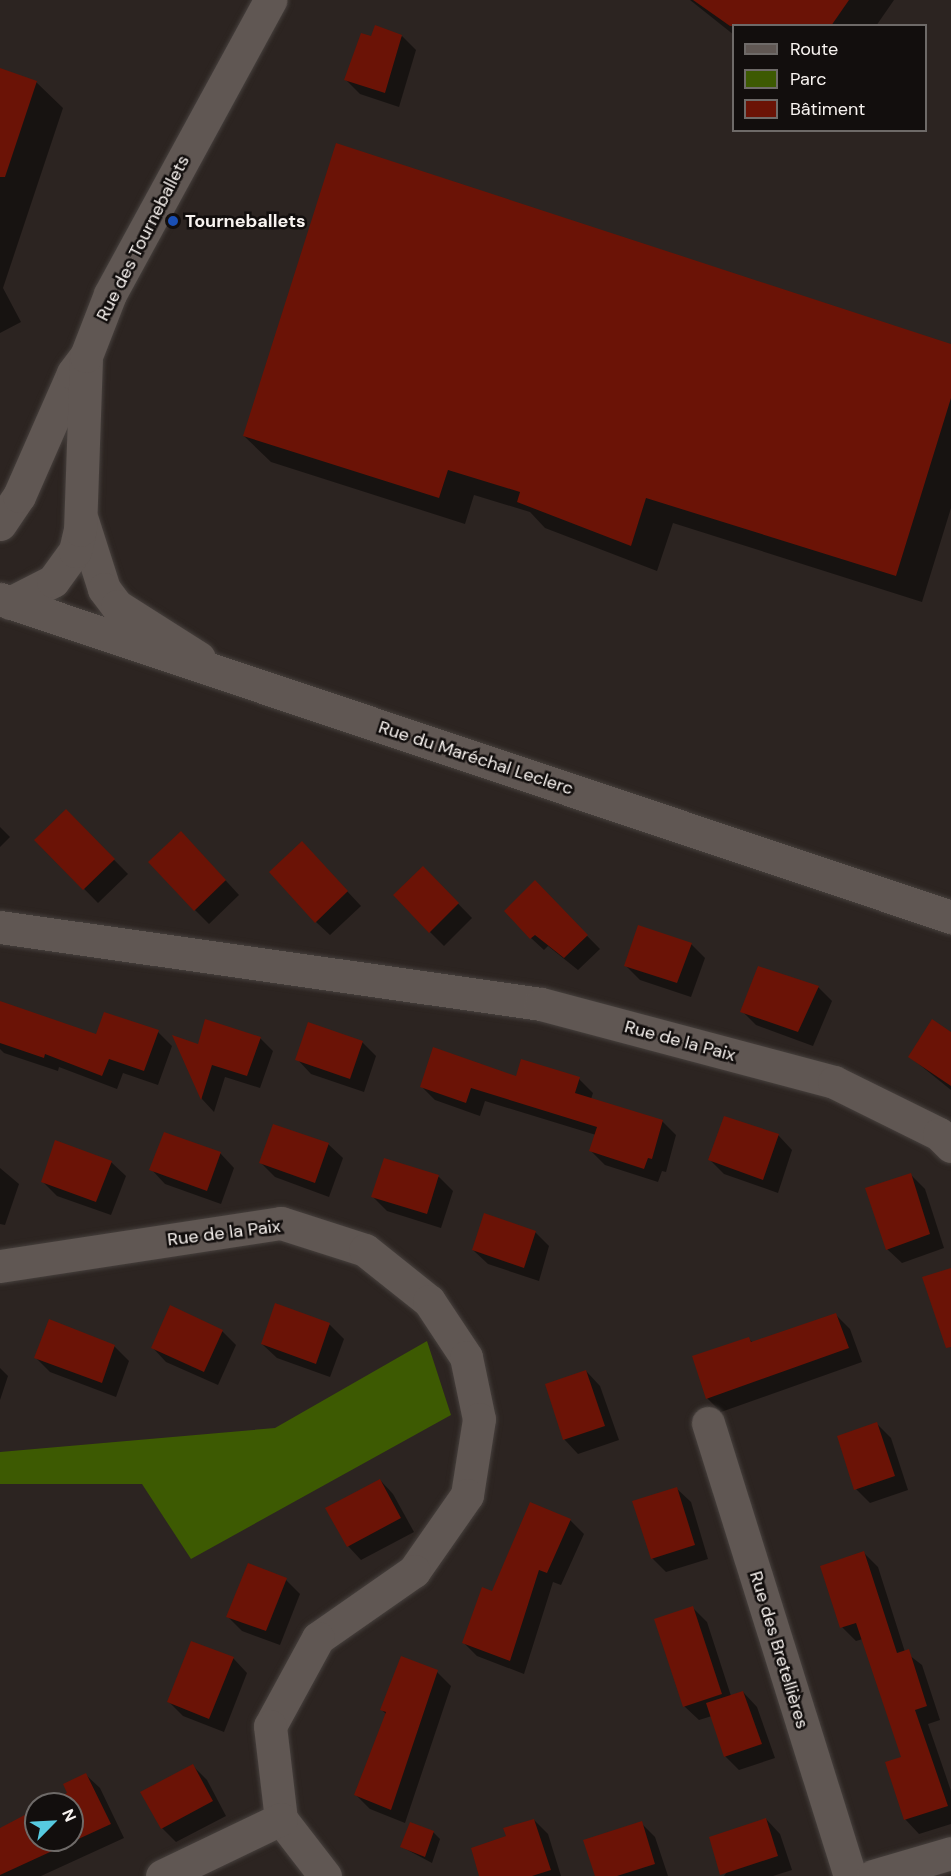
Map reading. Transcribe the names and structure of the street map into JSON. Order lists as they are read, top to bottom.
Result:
{
  "streets": {
    "street": [
      "Rue des Tourneballets",
      "Rue du Maréchal Leclerc",
      "Rue de la Paix",
      "Rue des Bretellières"
    ]
  },
  "crossings": [
    ["Rue des Tourneballets", "Rue du Maréchal Leclerc"]
  ],
  "places": ["Tourneballets"],
  "legend": ["Route", "Parc", "Bâtiment"],
  "north": "top right"
}
